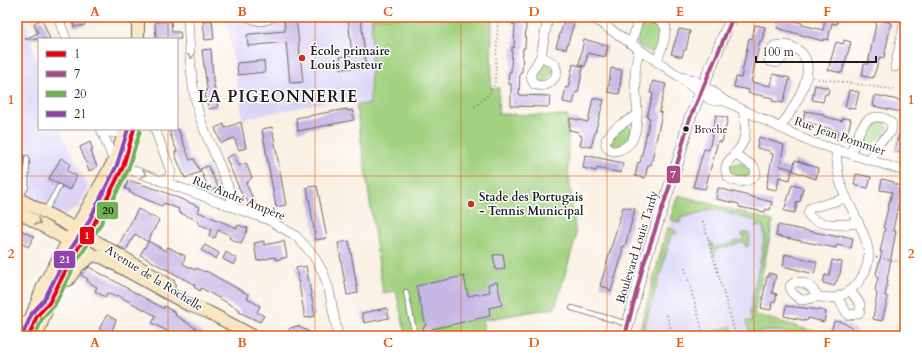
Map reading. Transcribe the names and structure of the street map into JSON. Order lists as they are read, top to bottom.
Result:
{
  "streets": {
    "main road": ["Avenue de la Rochelle"],
    "street": ["Rue Jean Pommier", "Rue André Ampère", "Boulevard Louis Tardy"]
  },
  "crossings": [
    ["Rue Jean Pommier", "Boulevard Louis Tardy"]
  ],
  "districts": ["LA PIGEONNERIE"],
  "places": ["École primaire Louis Pasteur", "Broche", "Stade des Portugais - Tennis Municipal"],
  "lines": [
    "transit line 7",
    "transit line 1",
    "transit line 21",
    "transit line 20"
  ],
  "legend": [
    "1",
    "7",
    "20",
    "21"
  ],
  "scale_bar": "100 m",
  "grid": {
    "columns": [
      "A",
      "B",
      "C",
      "D",
      "E",
      "F"
    ],
    "rows": ["1", "2"]
  }
}
